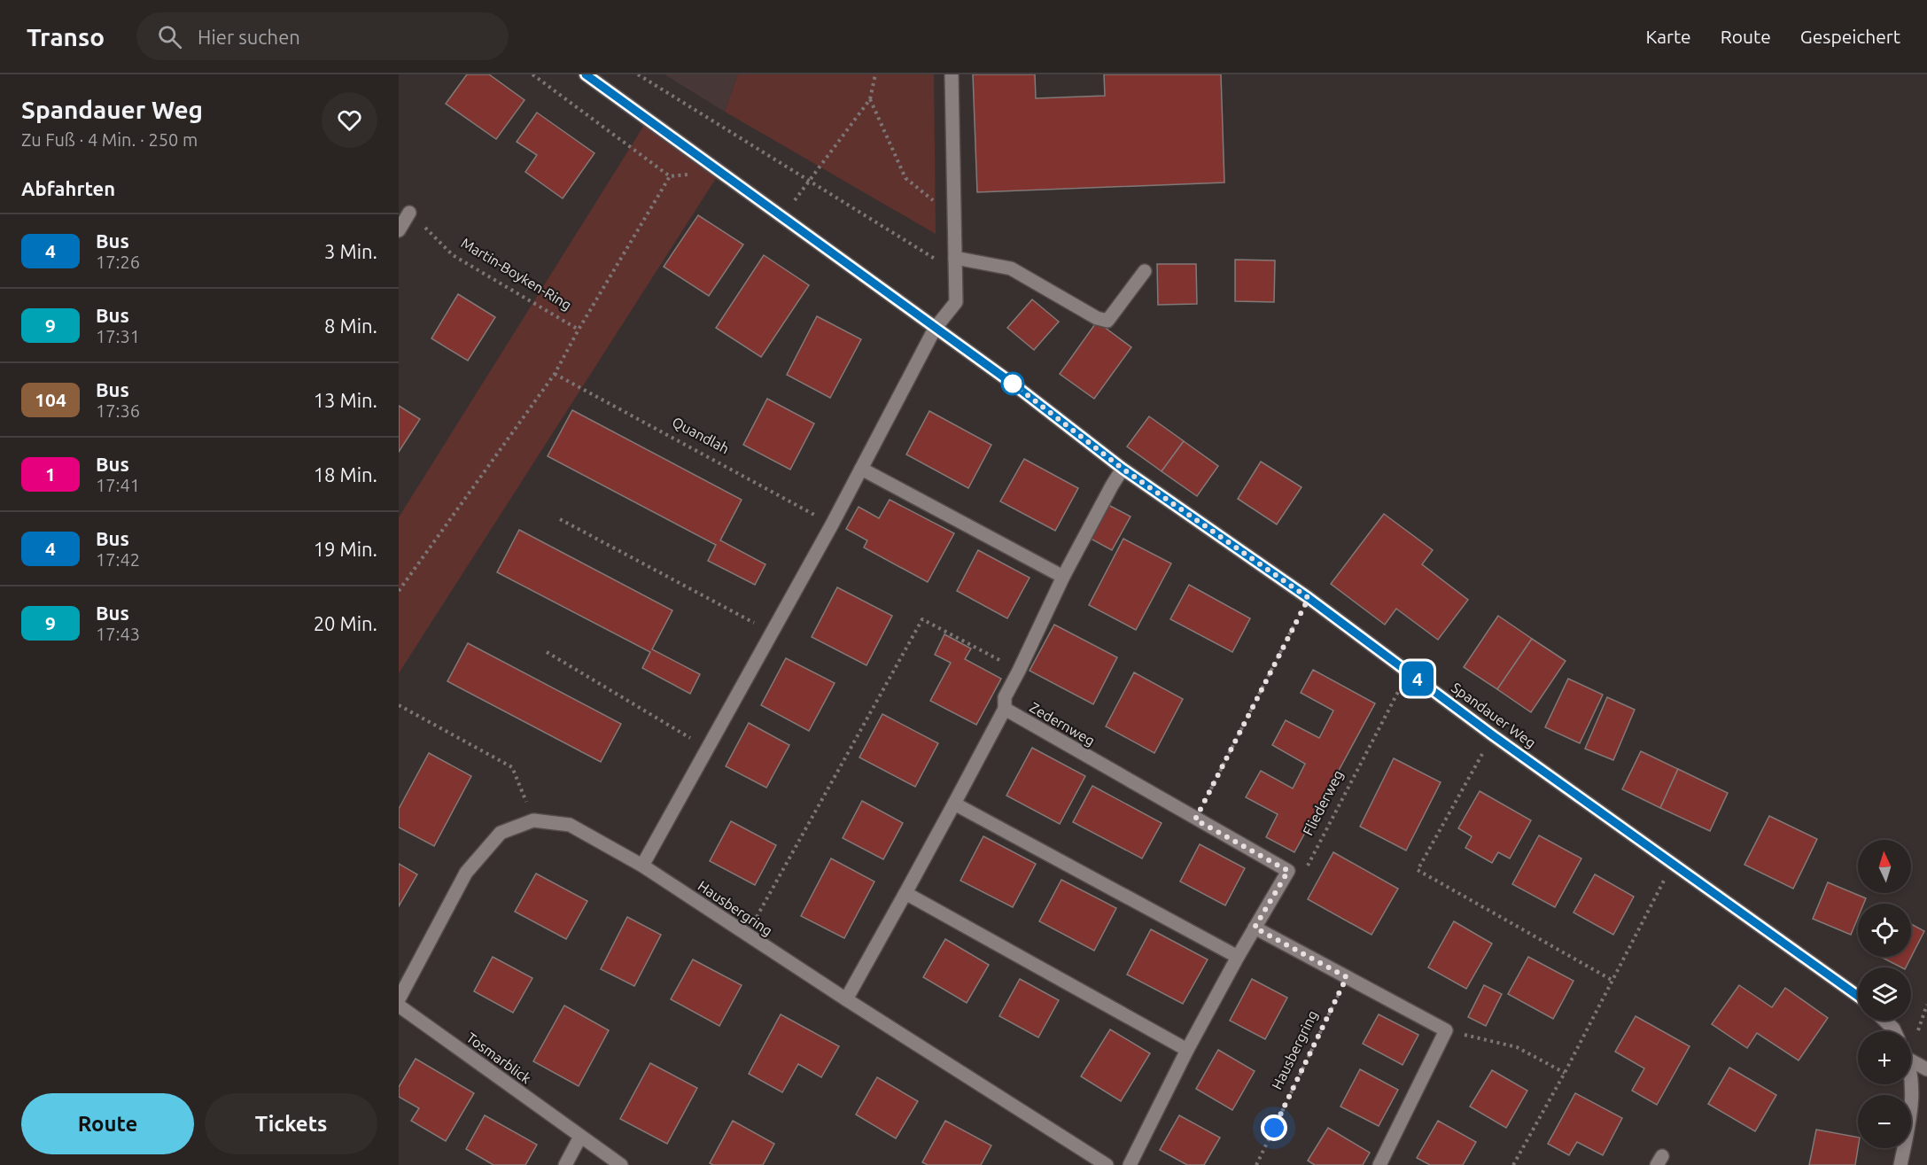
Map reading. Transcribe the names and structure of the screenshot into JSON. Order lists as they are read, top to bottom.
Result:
{
  "streets": {
    "street": [
      "Spandauer Weg",
      "Zedernweg",
      "Hausbergring",
      "Tosmarblick"
    ],
    "path": ["Martin-Boyken-Ring", "Quandlah", "Fliederweg"]
  },
  "crossings": [
    ["Spandauer Weg", "Fliederweg"],
    ["Zedernweg", "Fliederweg"]
  ],
  "lines": ["bus line 4"],
  "north": "top",
  "page": {
    "header": "Transo",
    "search": "Hier suchen",
    "nav": ["Karte", "Route", "Gespeichert"],
    "heading": [
      ["Spandauer Weg", "Zu Fuß · 4 Min. · 250 m"],
      "Abfahrten"
    ],
    "on_map": "4",
    "list": [
      {
        "mark": "4",
        "name": "Bus",
        "note": "17:26",
        "value": "3 Min."
      },
      {
        "mark": "9",
        "name": "Bus",
        "note": "17:31",
        "value": "8 Min."
      },
      {
        "mark": "104",
        "name": "Bus",
        "note": "17:36",
        "value": "13 Min."
      },
      {
        "mark": "1",
        "name": "Bus",
        "note": "17:41",
        "value": "18 Min."
      },
      {
        "mark": "4",
        "name": "Bus",
        "note": "17:42",
        "value": "19 Min."
      },
      {
        "mark": "9",
        "name": "Bus",
        "note": "17:43",
        "value": "20 Min."
      }
    ],
    "map_buttons": ["+", "−"],
    "buttons": ["Route", "Tickets"]
  }
}
